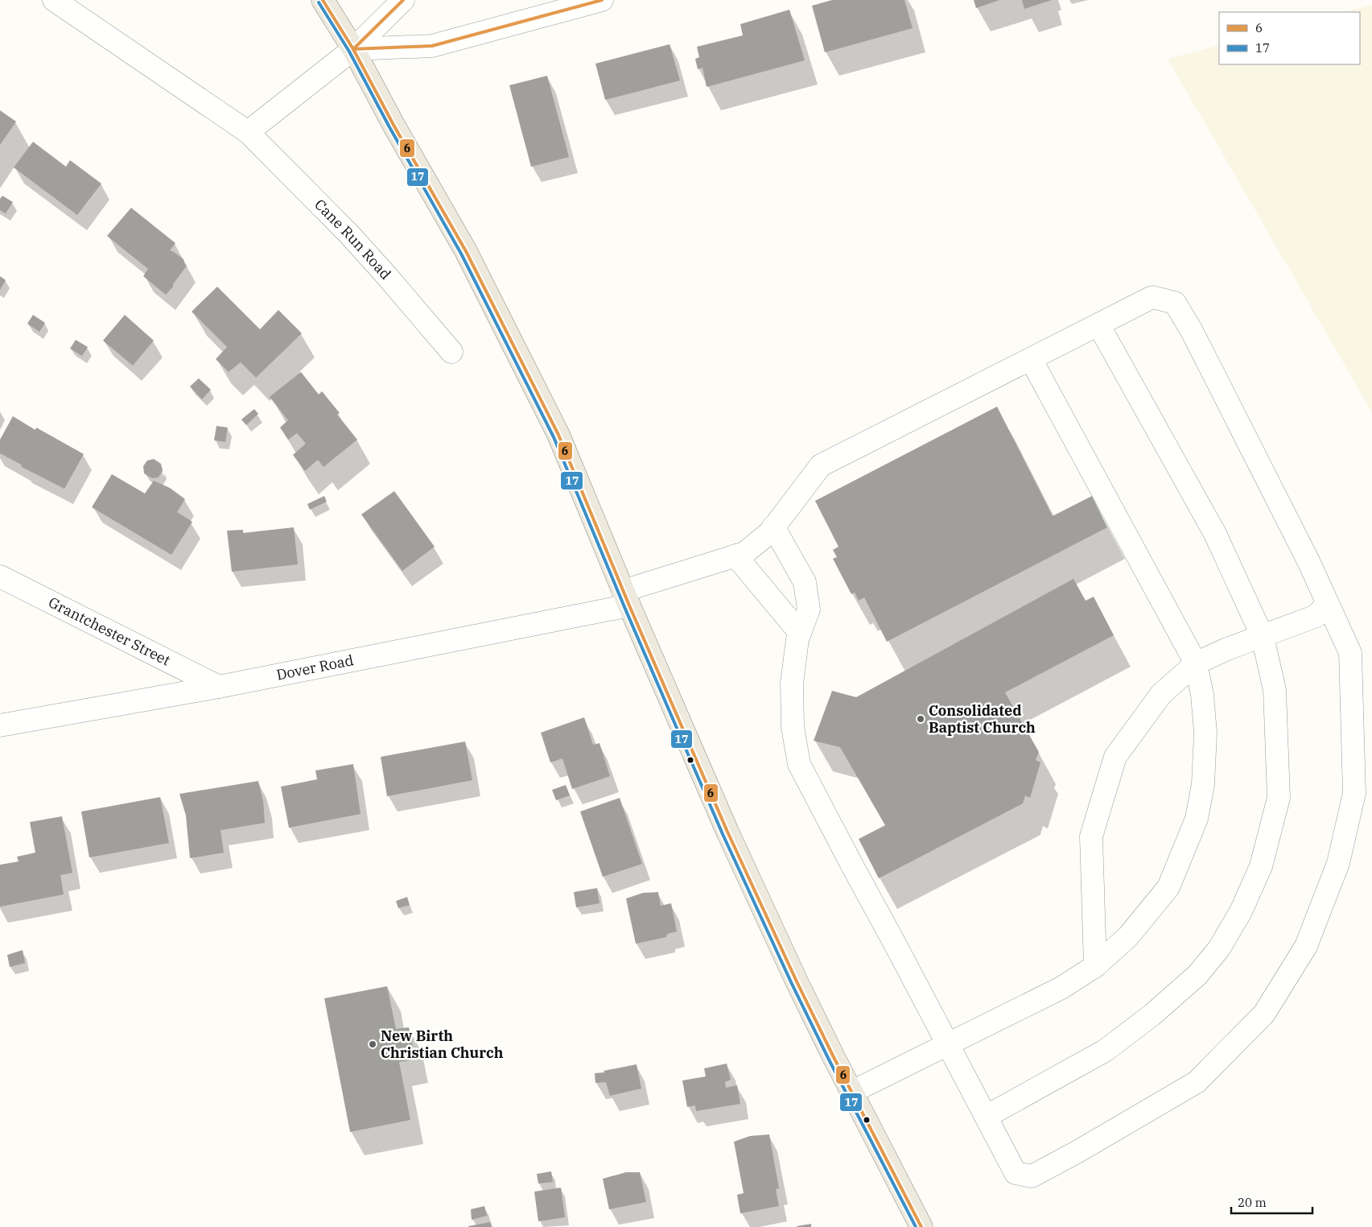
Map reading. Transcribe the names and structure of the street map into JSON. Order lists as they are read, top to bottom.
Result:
{
  "streets": {
    "street": ["Cane Run Road", "Grantchester Street", "Dover Road"]
  },
  "crossings": [
    ["Grantchester Street", "Dover Road"]
  ],
  "places": ["Consolidated Baptist Church", "New Birth Christian Church"],
  "lines": ["transit line 6", "transit line 17"],
  "legend": ["6", "17"],
  "scale_bar": "20 m"
}
